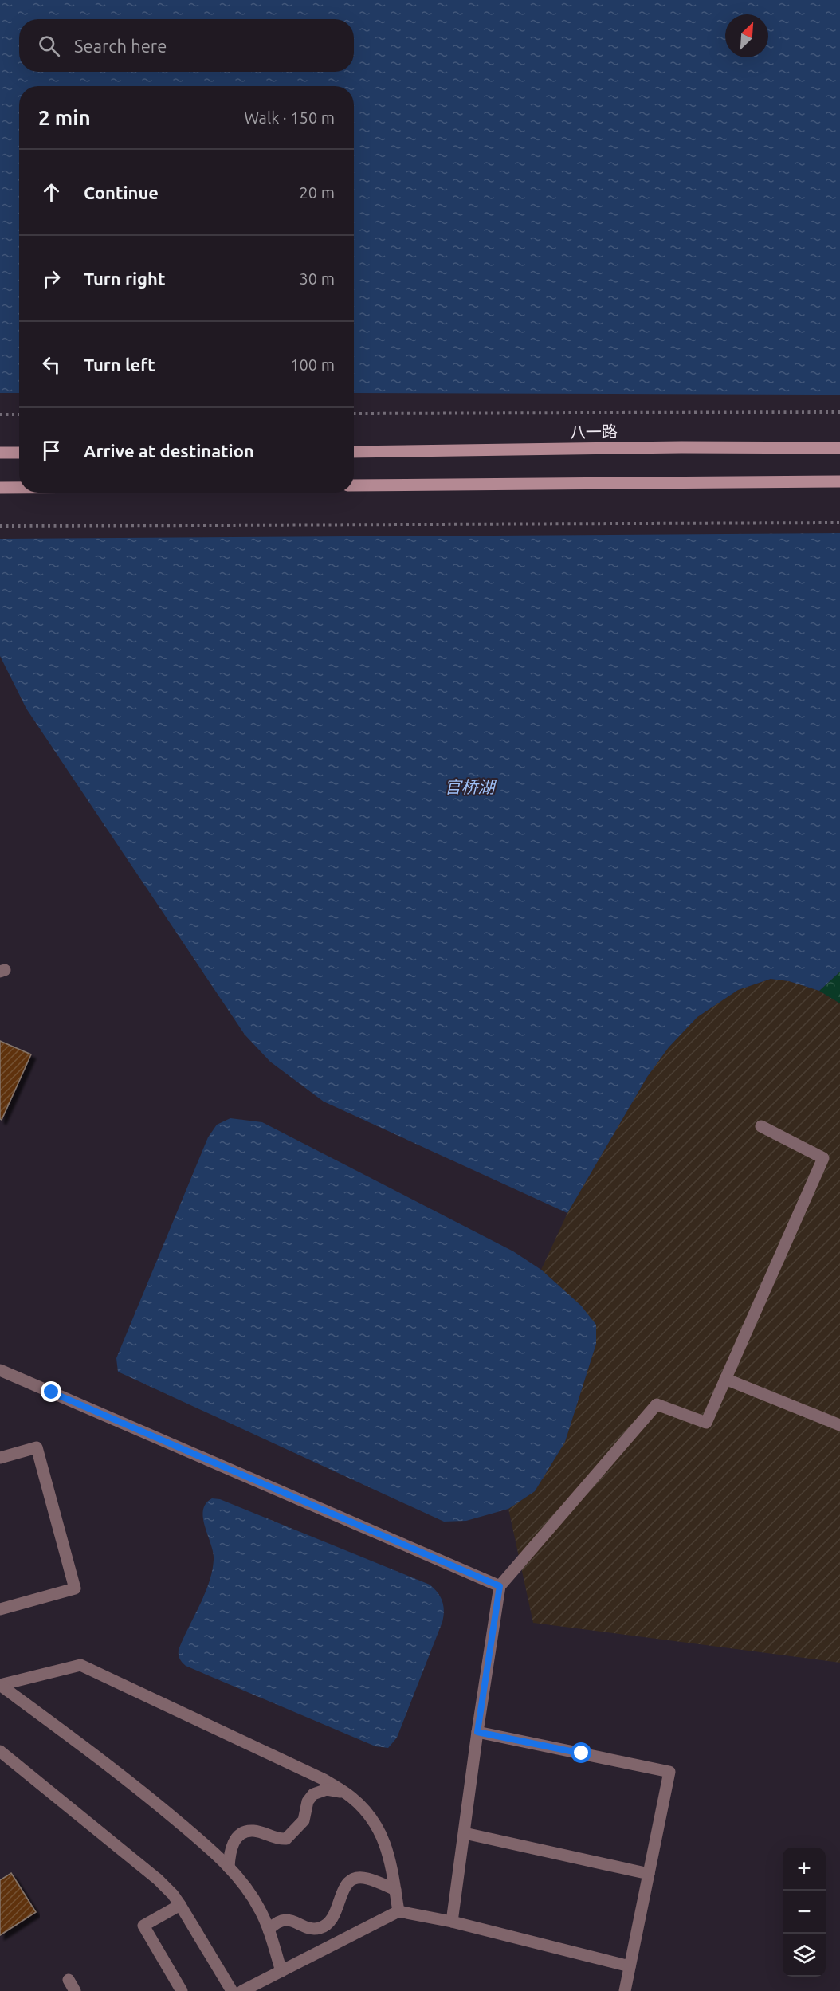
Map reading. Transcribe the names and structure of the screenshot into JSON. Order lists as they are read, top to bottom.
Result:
{
  "streets": {
    "main road": ["八一路"]
  },
  "water": ["官桥湖"],
  "north": "top right",
  "page": {
    "search": "Search here",
    "heading": ["2 min", "Walk · 150 m"],
    "list": [
      ["Continue", "20 m"],
      ["Turn right", "30 m"],
      ["Turn left", "100 m"],
      "Arrive at destination"
    ],
    "map_buttons": ["+", "−"]
  }
}
